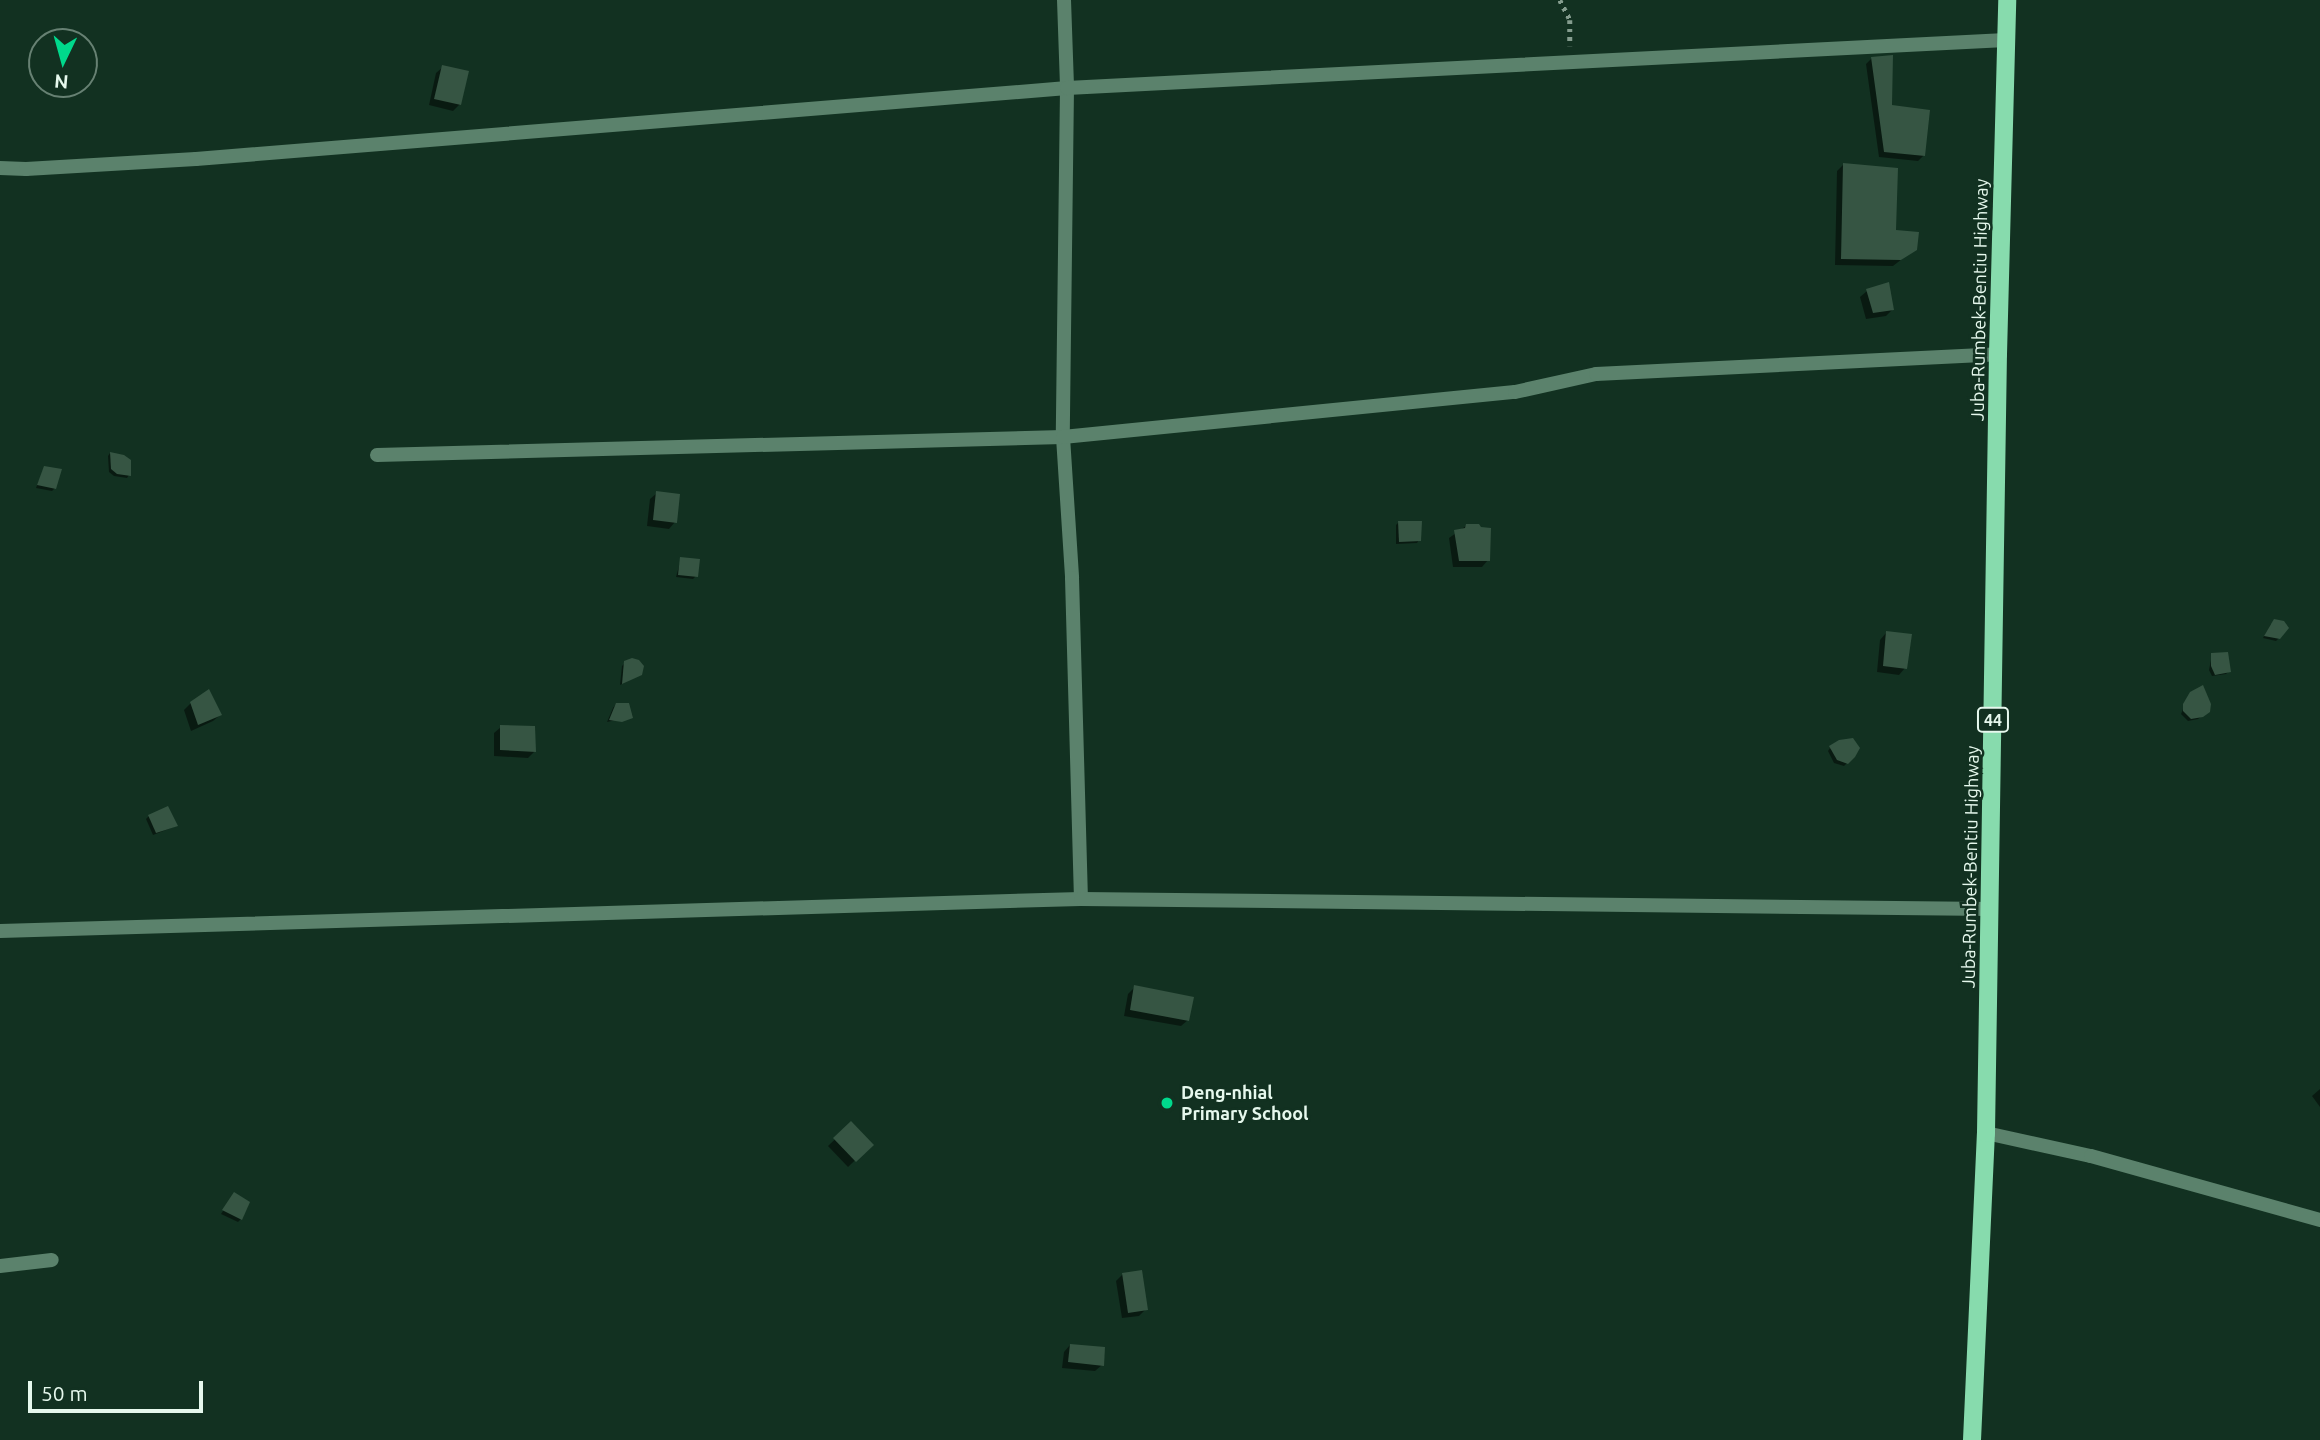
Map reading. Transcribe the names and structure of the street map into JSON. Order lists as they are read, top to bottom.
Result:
{
  "streets": {
    "main road": ["Juba-Rumbek-Bentiu Highway", "44"]
  },
  "places": ["Deng-nhial Primary School"],
  "scale_bar": "50 m",
  "north": "bottom"
}
